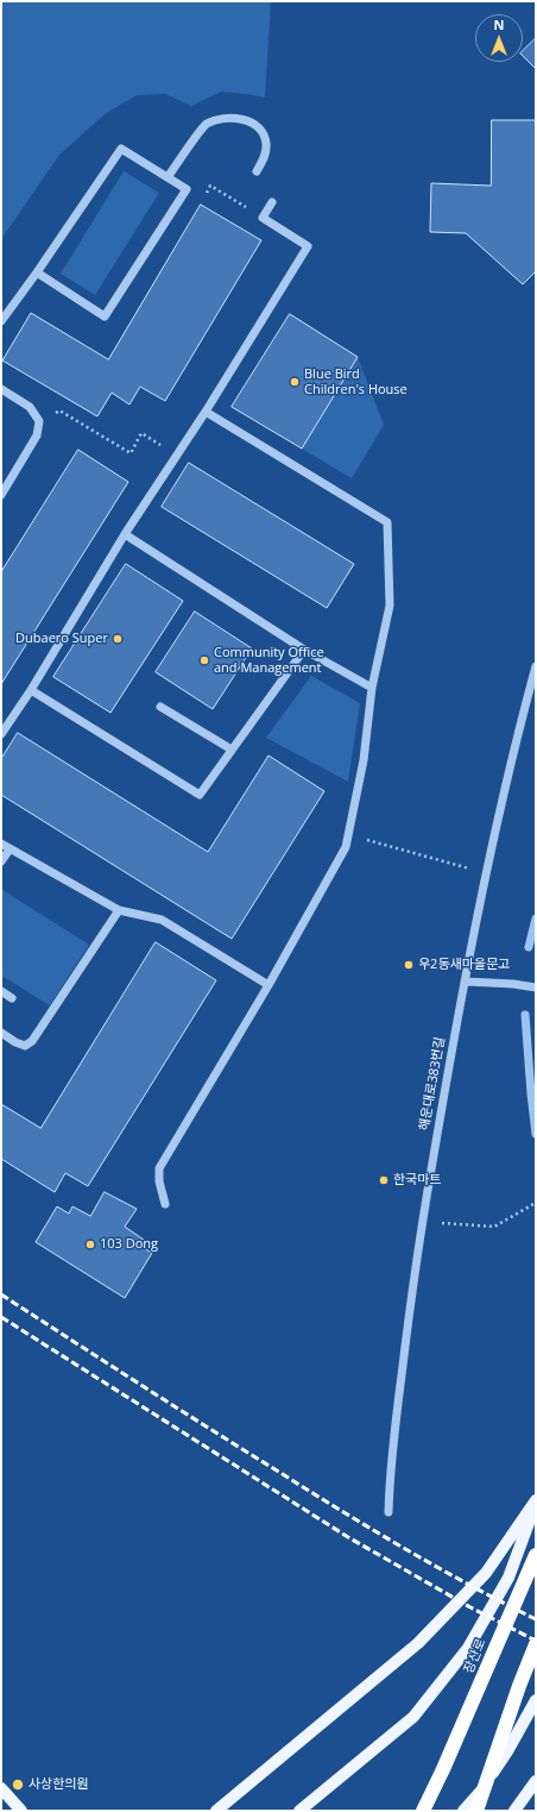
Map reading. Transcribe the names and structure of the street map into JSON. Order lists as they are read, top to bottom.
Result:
{
  "streets": {
    "highway": ["장산로"],
    "street": ["해운대로383번길"]
  },
  "places": [
    "Blue Bird Children's House",
    "Dubaero Super",
    "Community Office and Management",
    "우2동새마을문고",
    "한국마트",
    "103 Dong",
    "사상한의원"
  ],
  "north": "top"
}
